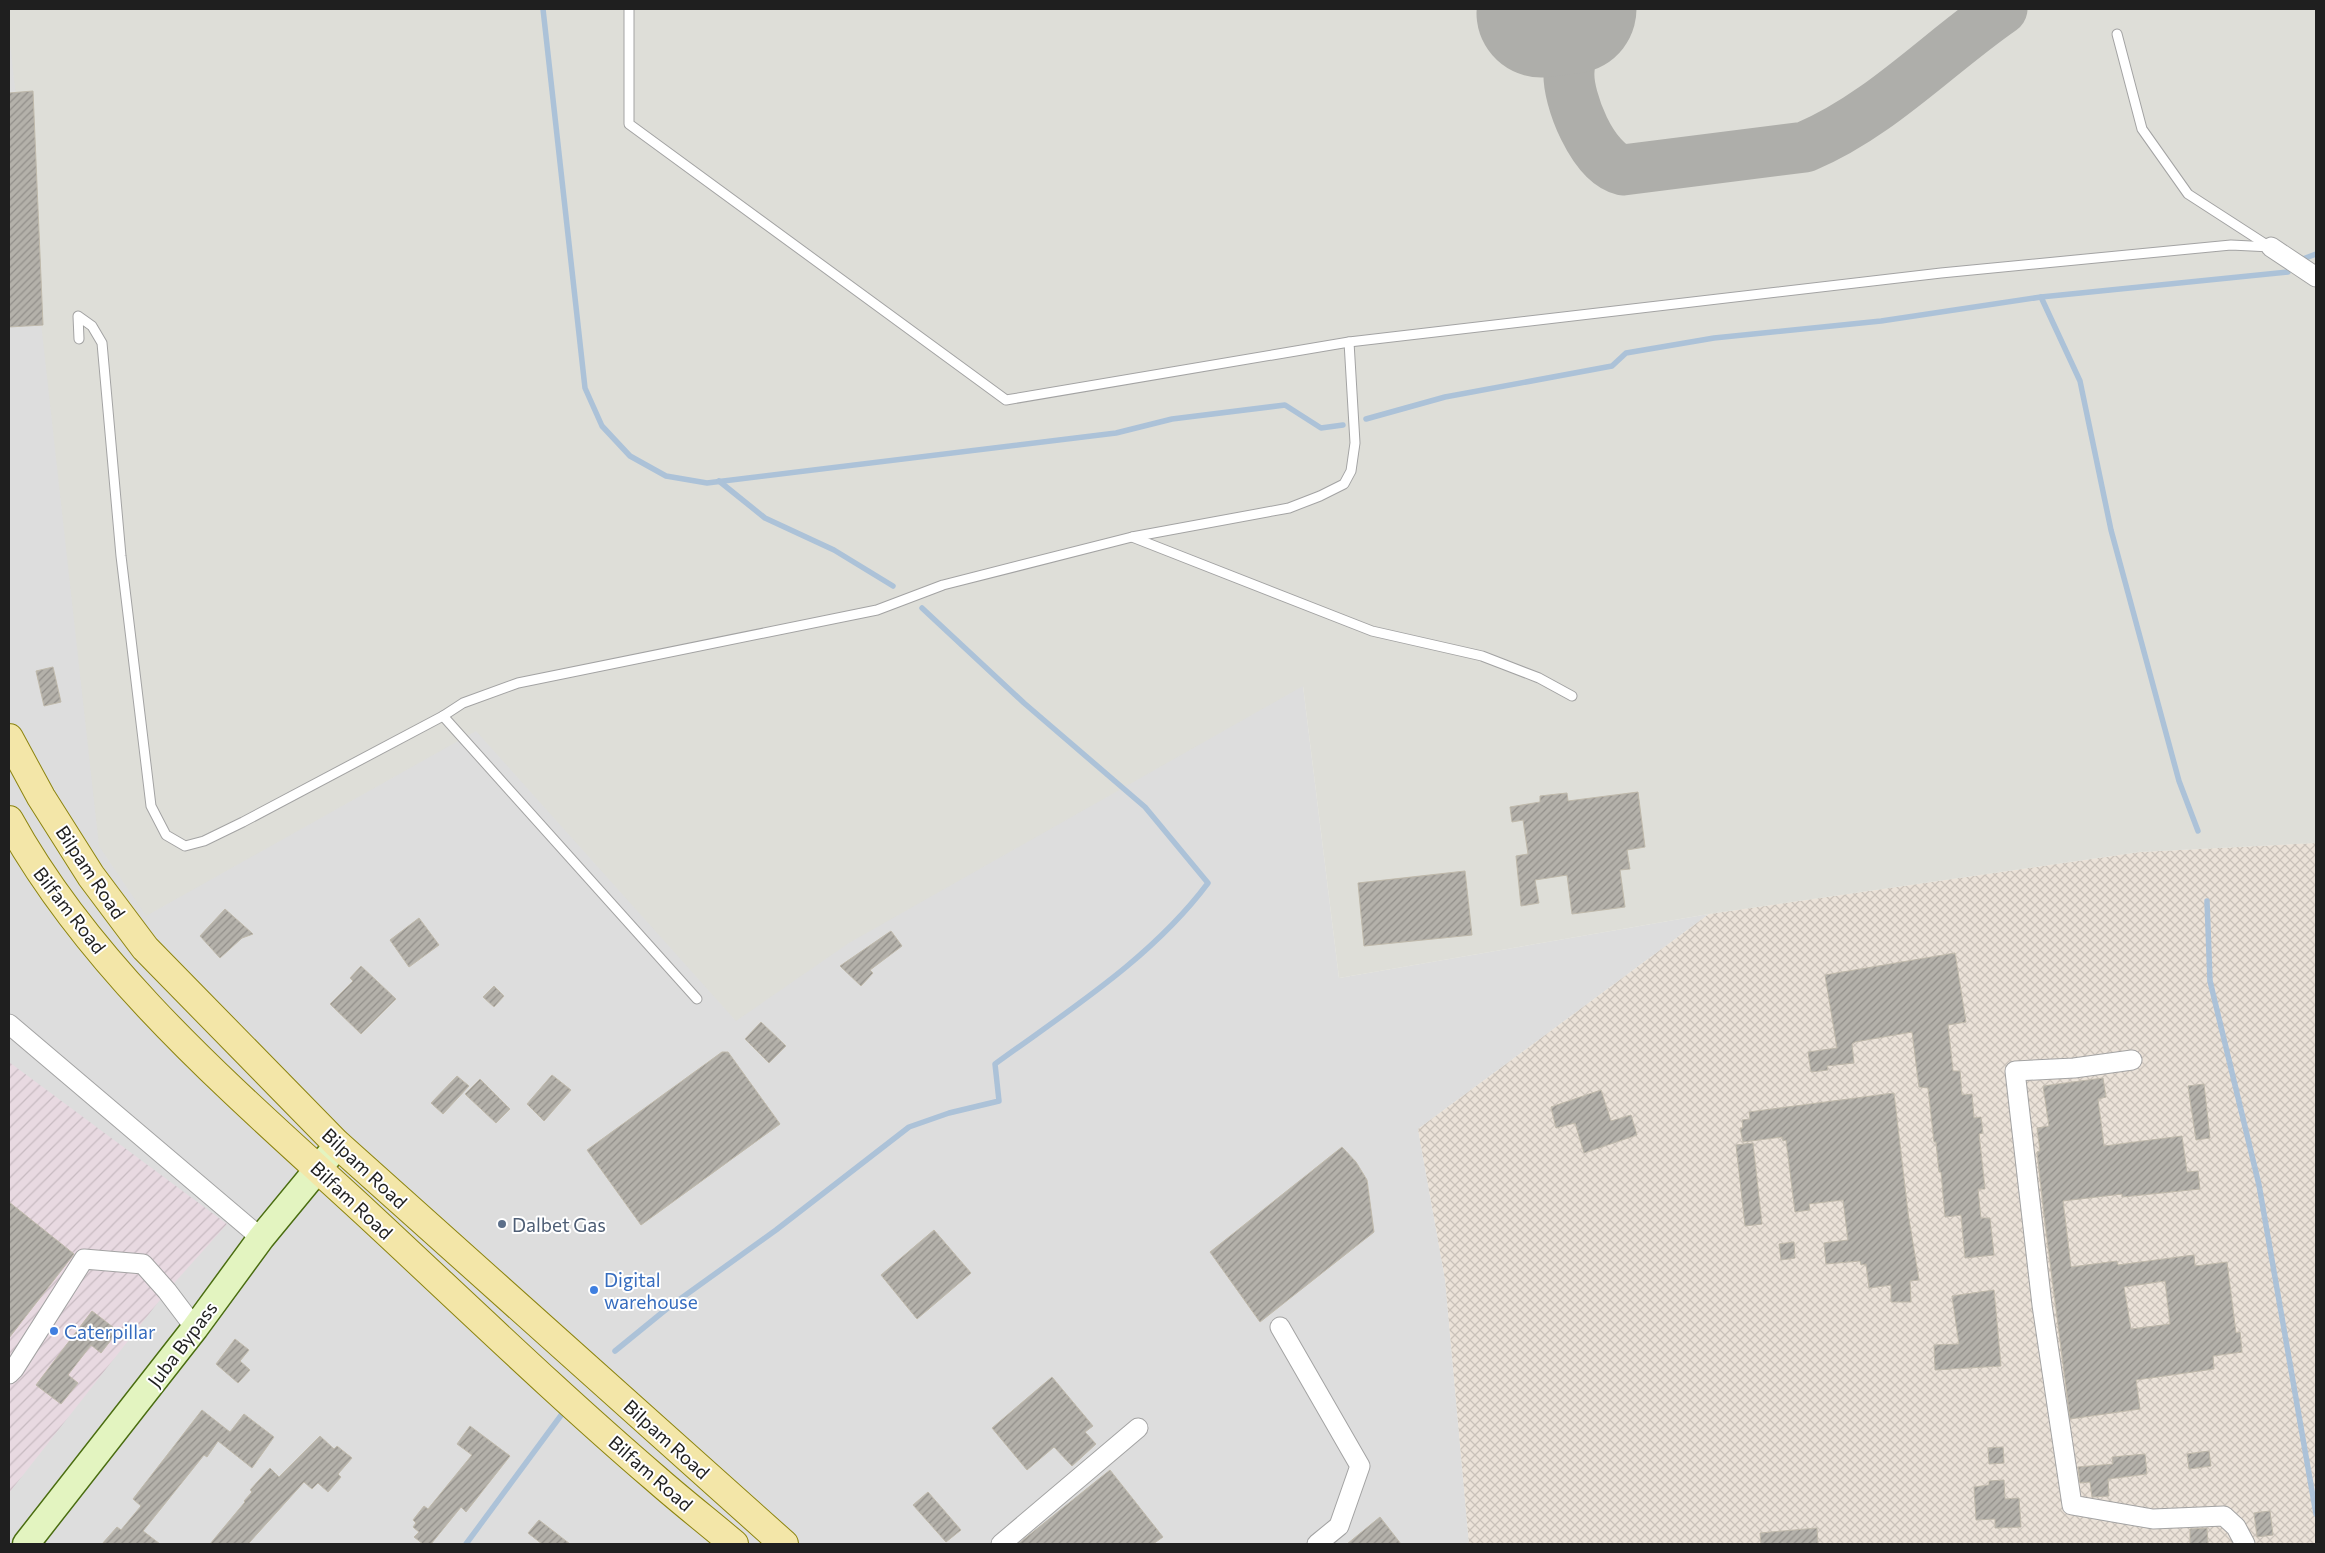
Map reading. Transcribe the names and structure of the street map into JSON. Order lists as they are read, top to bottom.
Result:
{
  "streets": {
    "main road": ["Bilpam Road", "Bilfam Road", "Juba Bypass"]
  },
  "crossings": [
    ["Bilpam Road", "Juba Bypass"]
  ],
  "places": ["Dalbet Gas", "Digital warehouse", "Caterpillar"]
}
